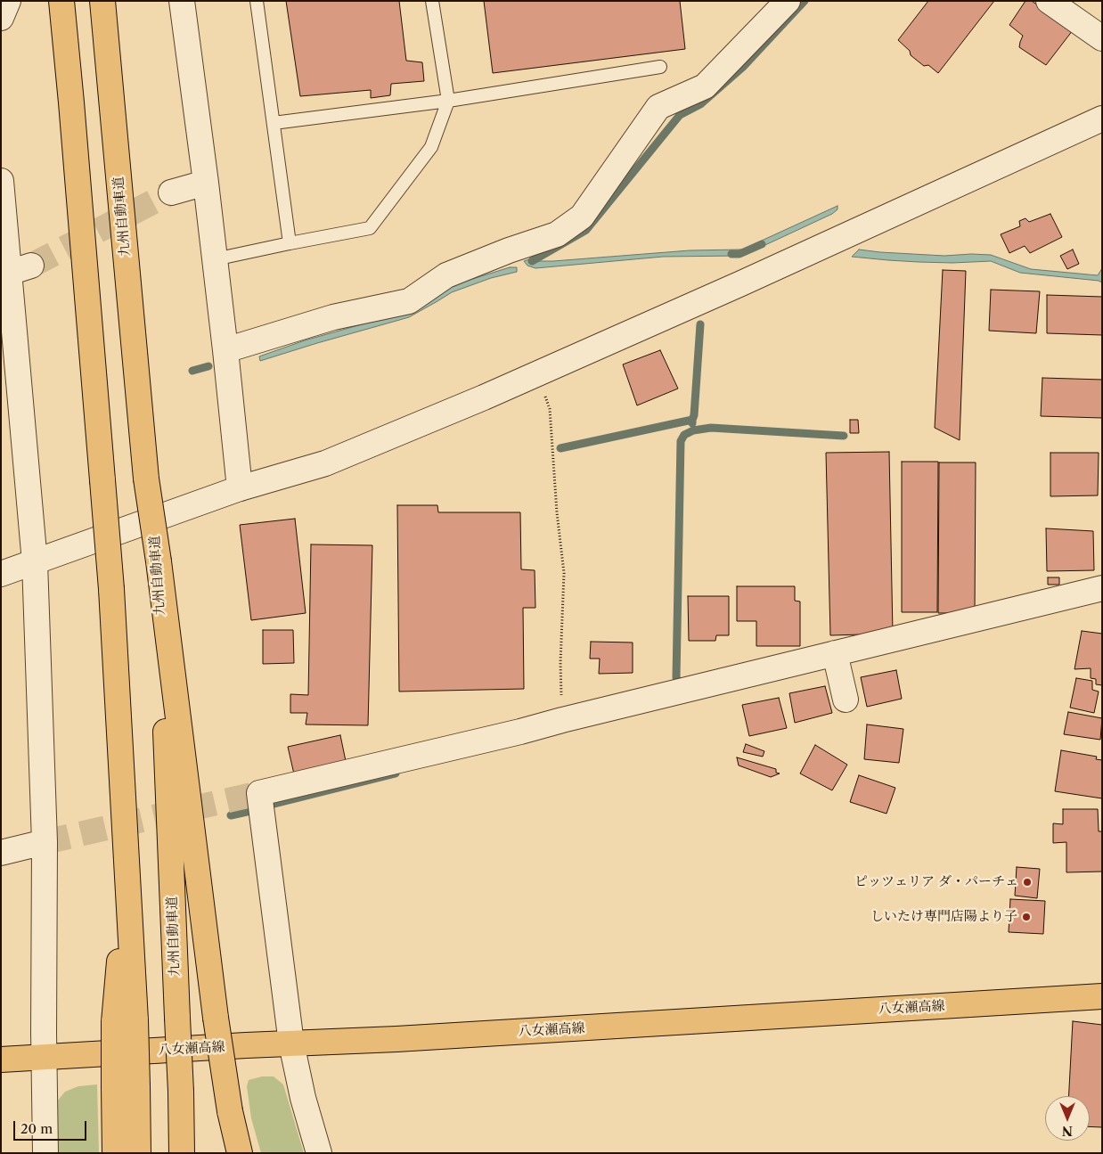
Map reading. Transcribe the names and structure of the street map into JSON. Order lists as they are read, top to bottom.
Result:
{
  "streets": {
    "main road": ["九州自動車道", "八女瀬高線"]
  },
  "places": ["ピッツェリア ダ・パーチェ", "しいたけ専門店陽より子"],
  "scale_bar": "20 m",
  "north": "bottom"
}
